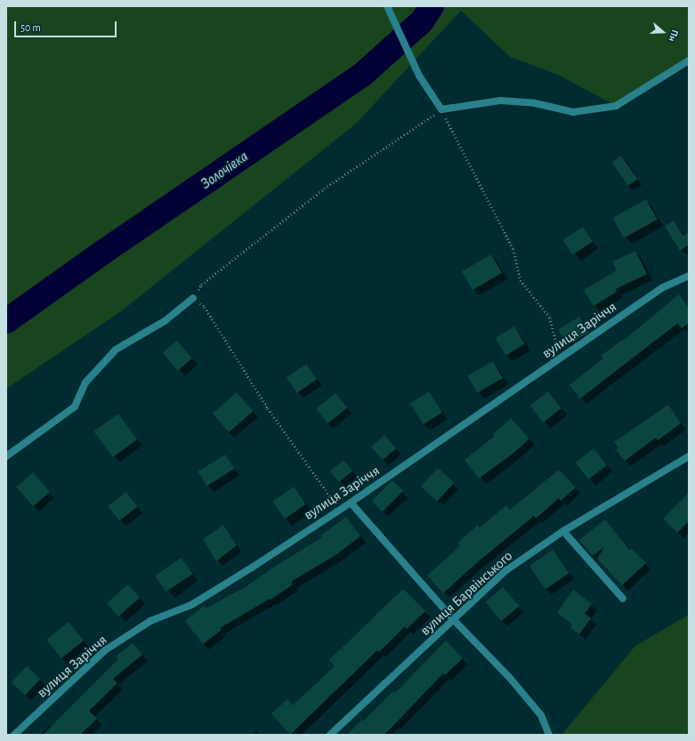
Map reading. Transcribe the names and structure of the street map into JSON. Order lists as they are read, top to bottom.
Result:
{
  "streets": {
    "street": ["вулиця Заріччя", "вулиця Барвінського"]
  },
  "water": ["Золочівка"],
  "scale_bar": "50 m",
  "north": "right"
}
